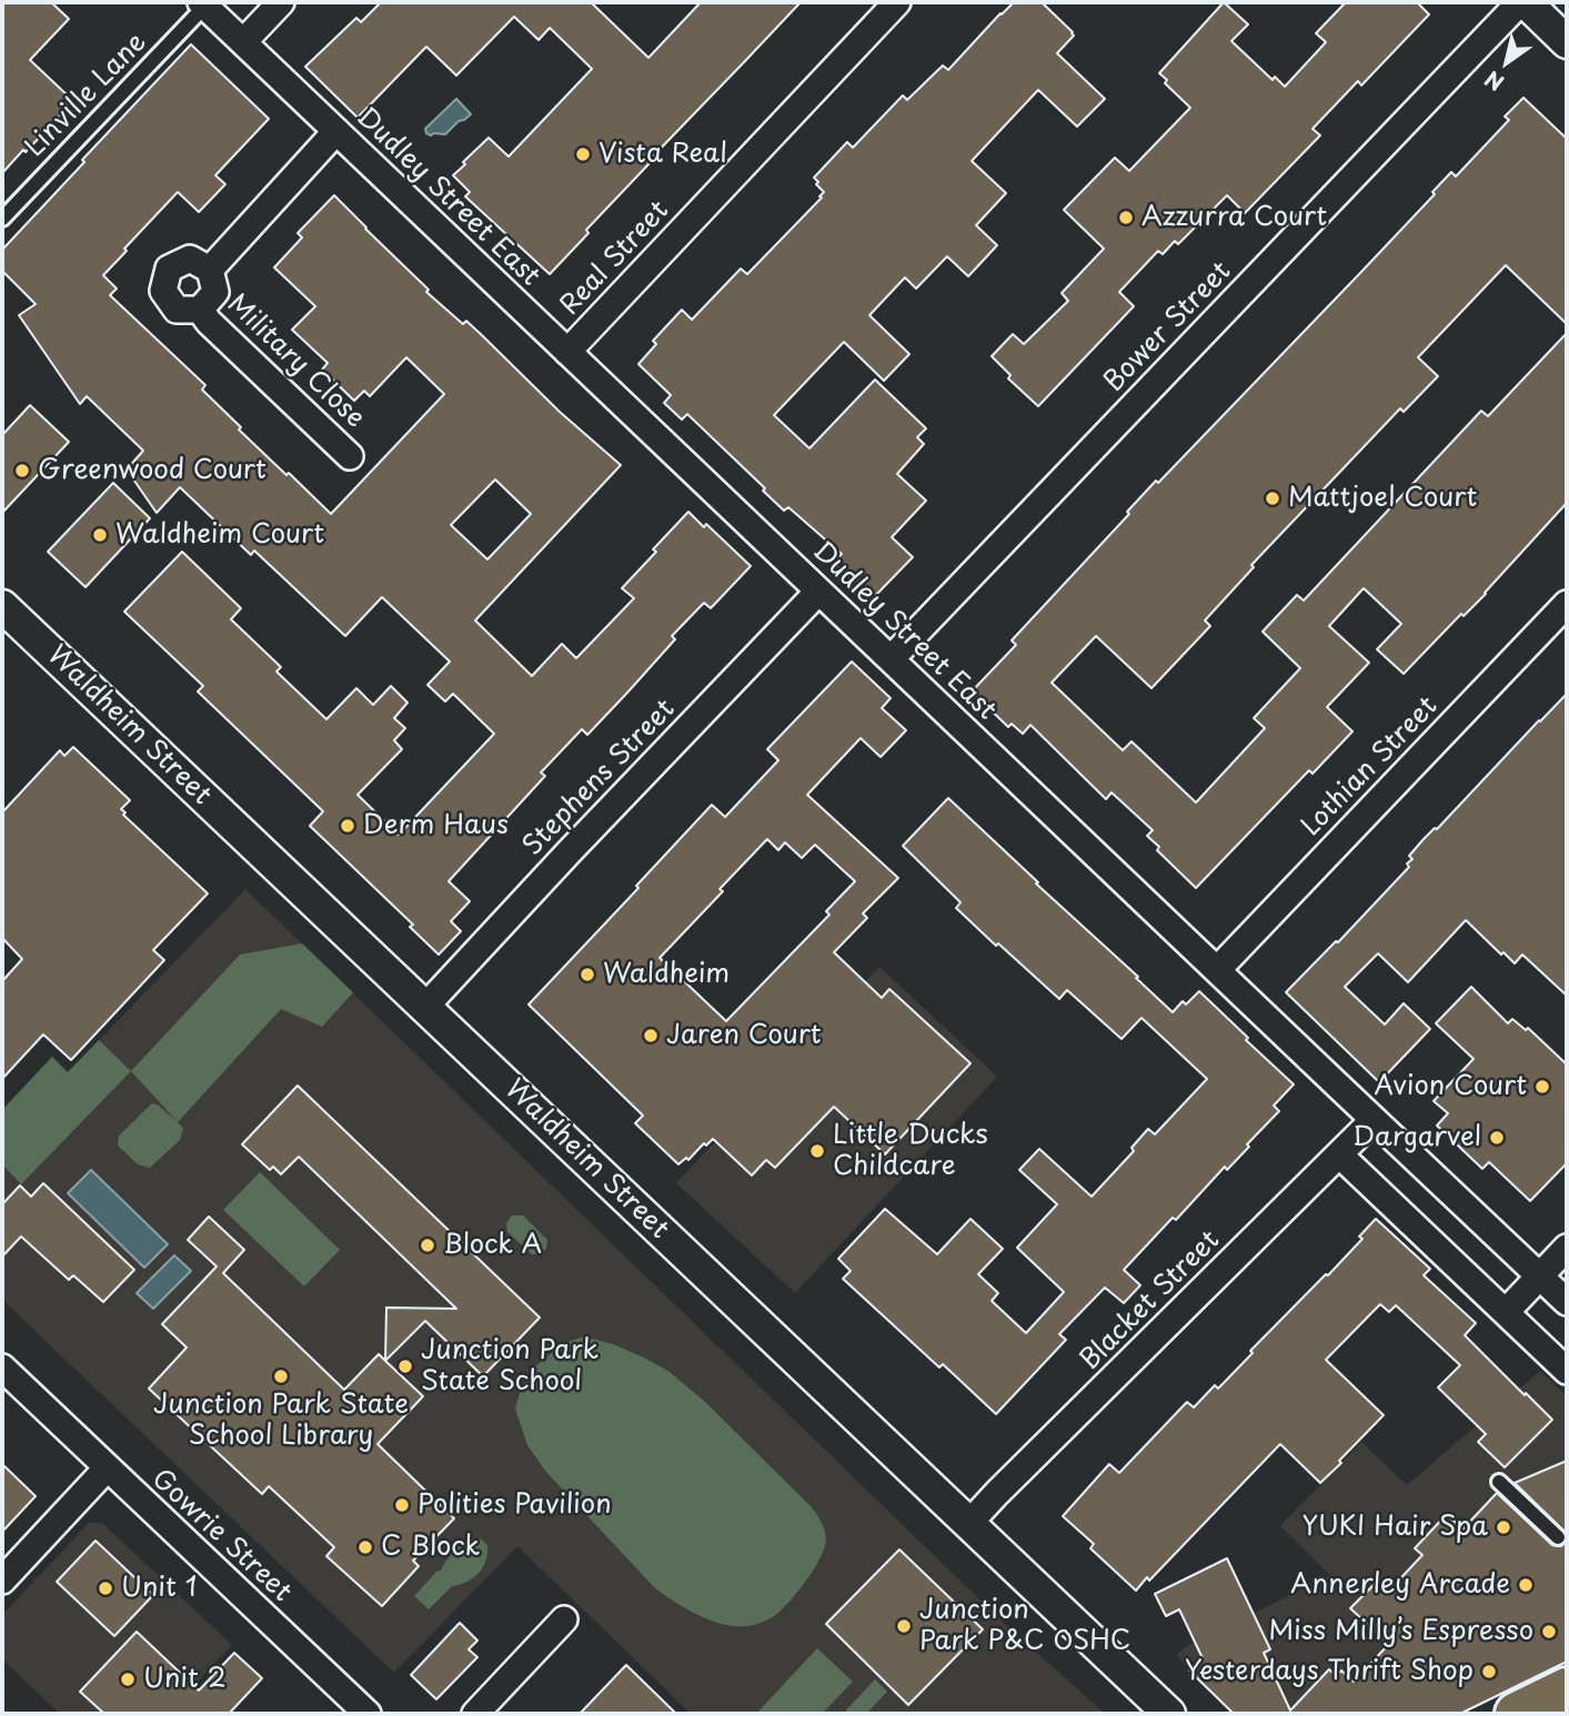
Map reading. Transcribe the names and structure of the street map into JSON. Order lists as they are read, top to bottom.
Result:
{
  "streets": {
    "street": [
      "Dudley Street East",
      "Real Street",
      "Bower Street",
      "Military Close",
      "Waldheim Street",
      "Lothian Street",
      "Stephens Street",
      "Blacket Street",
      "Gowrie Street"
    ],
    "lane": ["Linville Lane"]
  },
  "crossings": [
    ["Linville Lane", "Dudley Street East"],
    ["Dudley Street East", "Real Street"],
    ["Dudley Street East", "Bower Street"],
    ["Dudley Street East", "Military Close"],
    ["Dudley Street East", "Lothian Street"],
    ["Dudley Street East", "Stephens Street"],
    ["Dudley Street East", "Blacket Street"],
    ["Waldheim Street", "Stephens Street"],
    ["Waldheim Street", "Blacket Street"]
  ],
  "places": [
    "Vista Real",
    "Azzurra Court",
    "Greenwood Court",
    "Mattjoel Court",
    "Waldheim Court",
    "Derm Haus",
    "Waldheim",
    "Jaren Court",
    "Avion Court",
    "Dargarvel",
    "Little Ducks Childcare",
    "Block A",
    "Junction Park State School",
    "Junction Park State School Library",
    "Polities Pavilion",
    "YUKI Hair Spa",
    "C Block",
    "Annerley Arcade",
    "Unit 1",
    "Junction Park P&C OSHC",
    "Miss Milly’s Espresso",
    "Yesterdays Thrift Shop",
    "Unit 2"
  ],
  "north": "bottom left"
}
